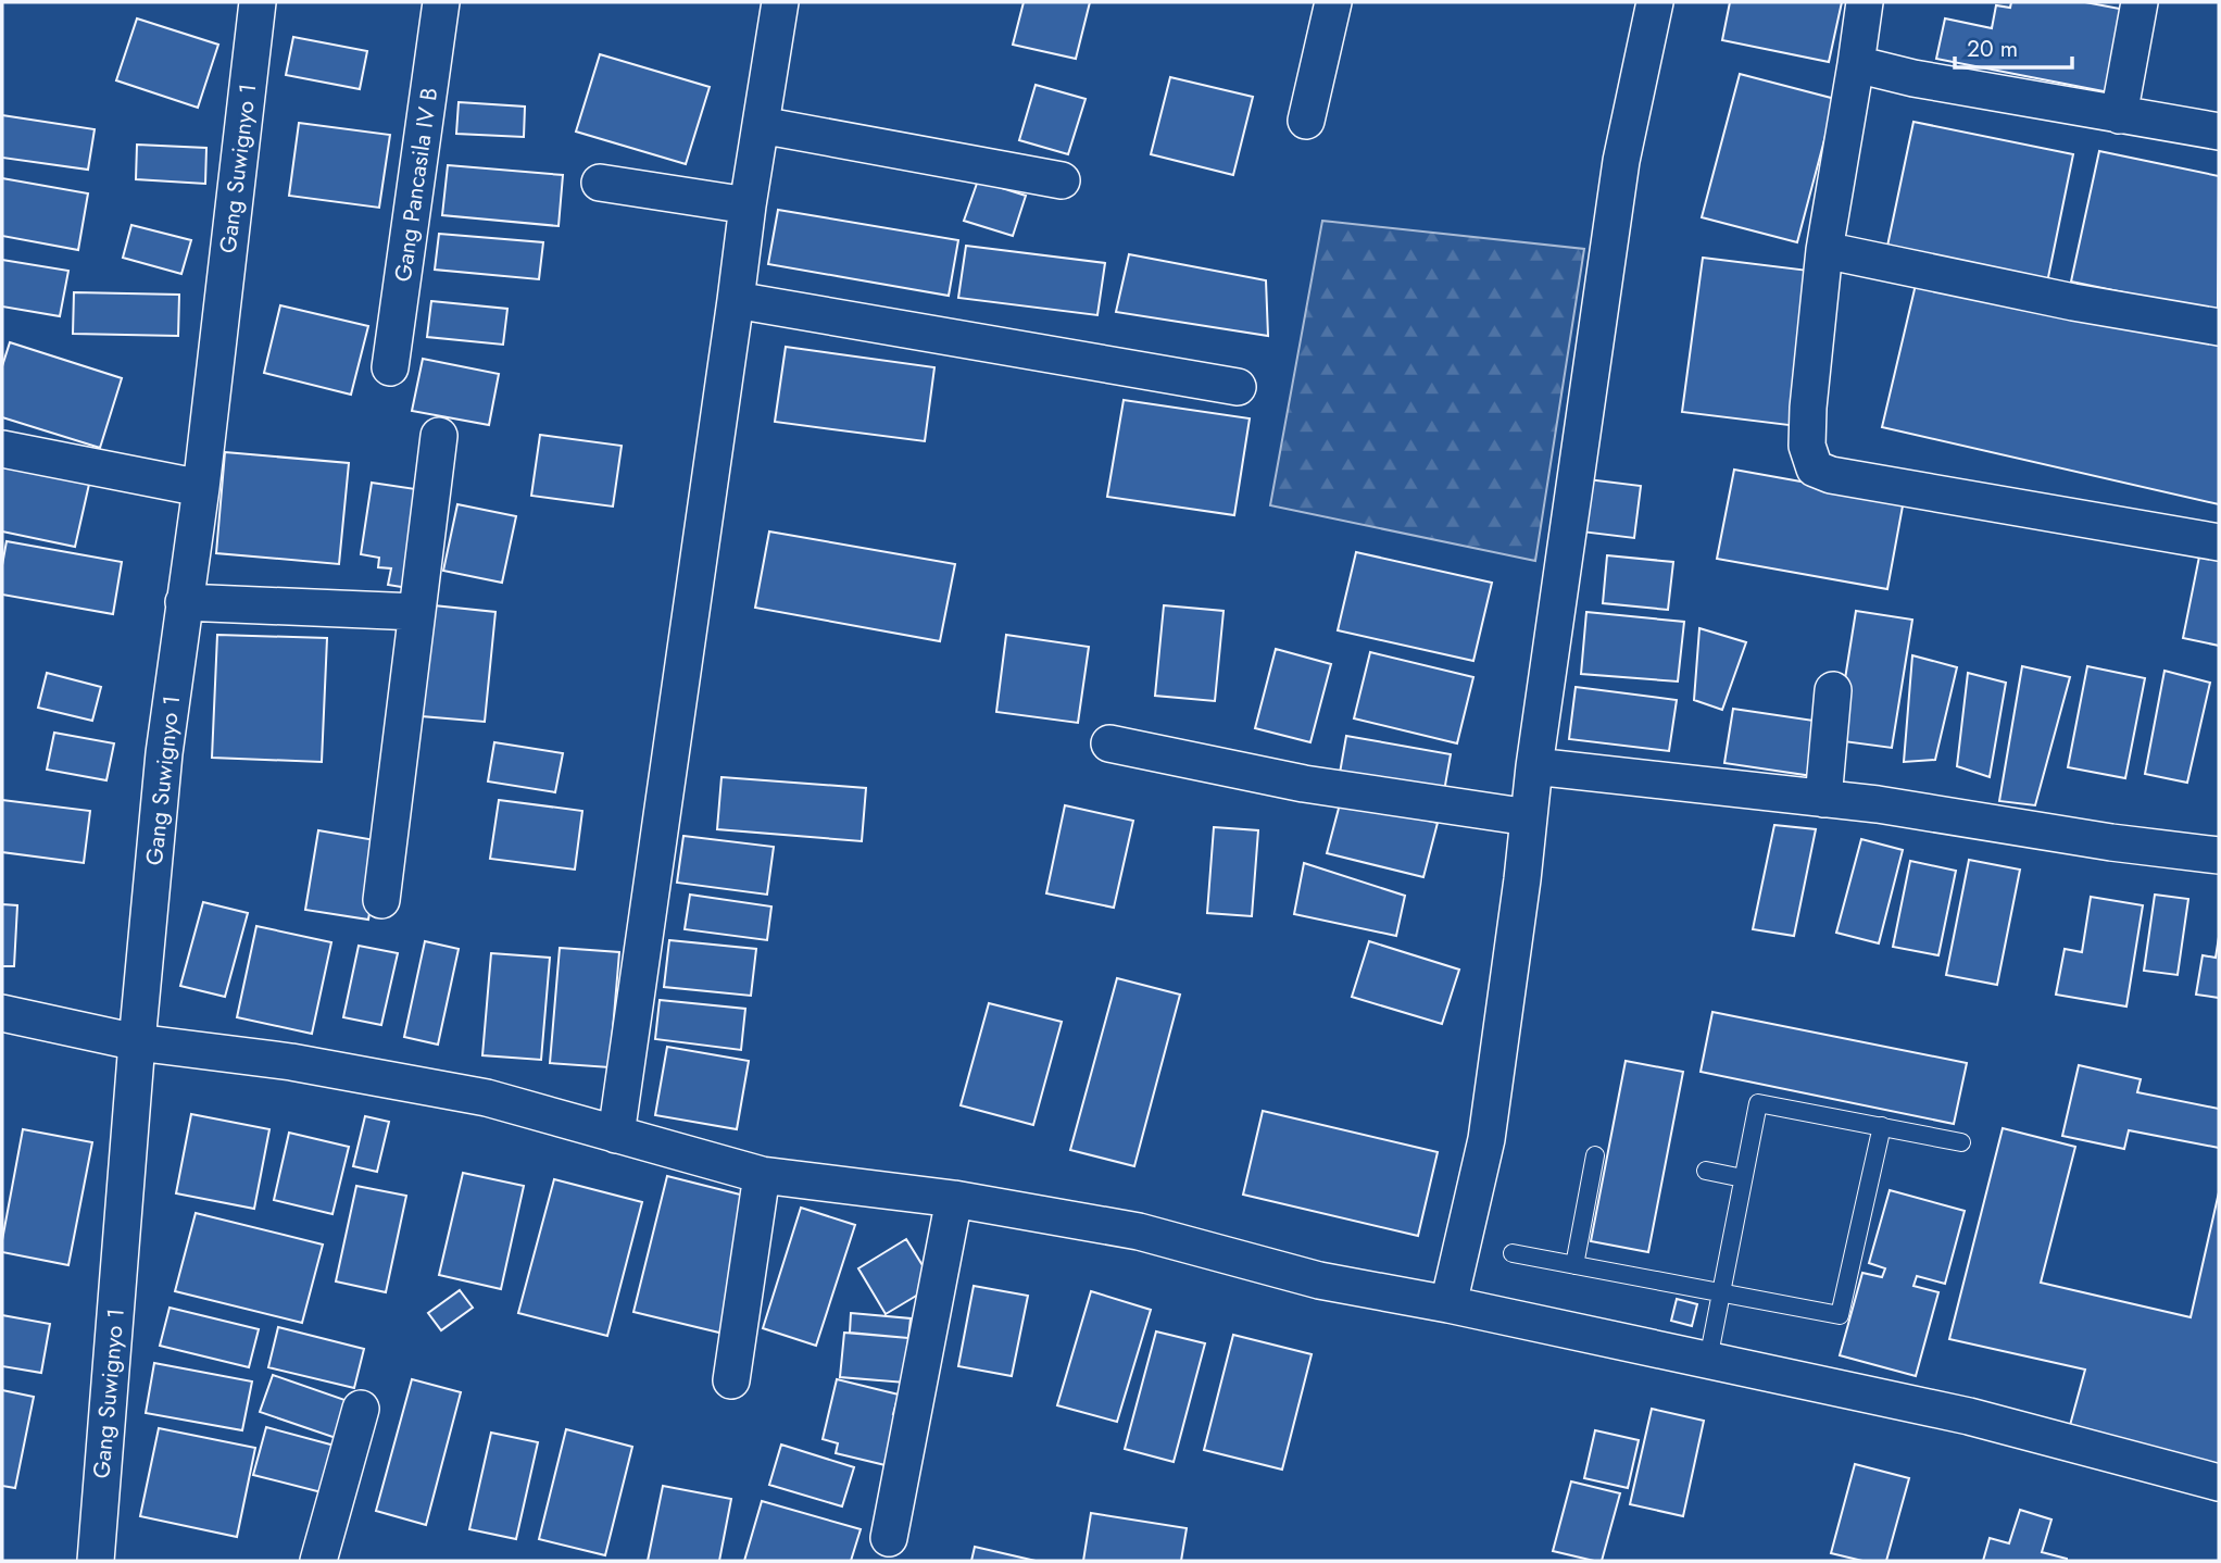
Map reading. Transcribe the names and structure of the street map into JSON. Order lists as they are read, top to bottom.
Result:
{
  "streets": {
    "street": ["Gang Suwignyo 1", "Gang Pancasila IV B"]
  },
  "scale_bar": "20 m"
}
